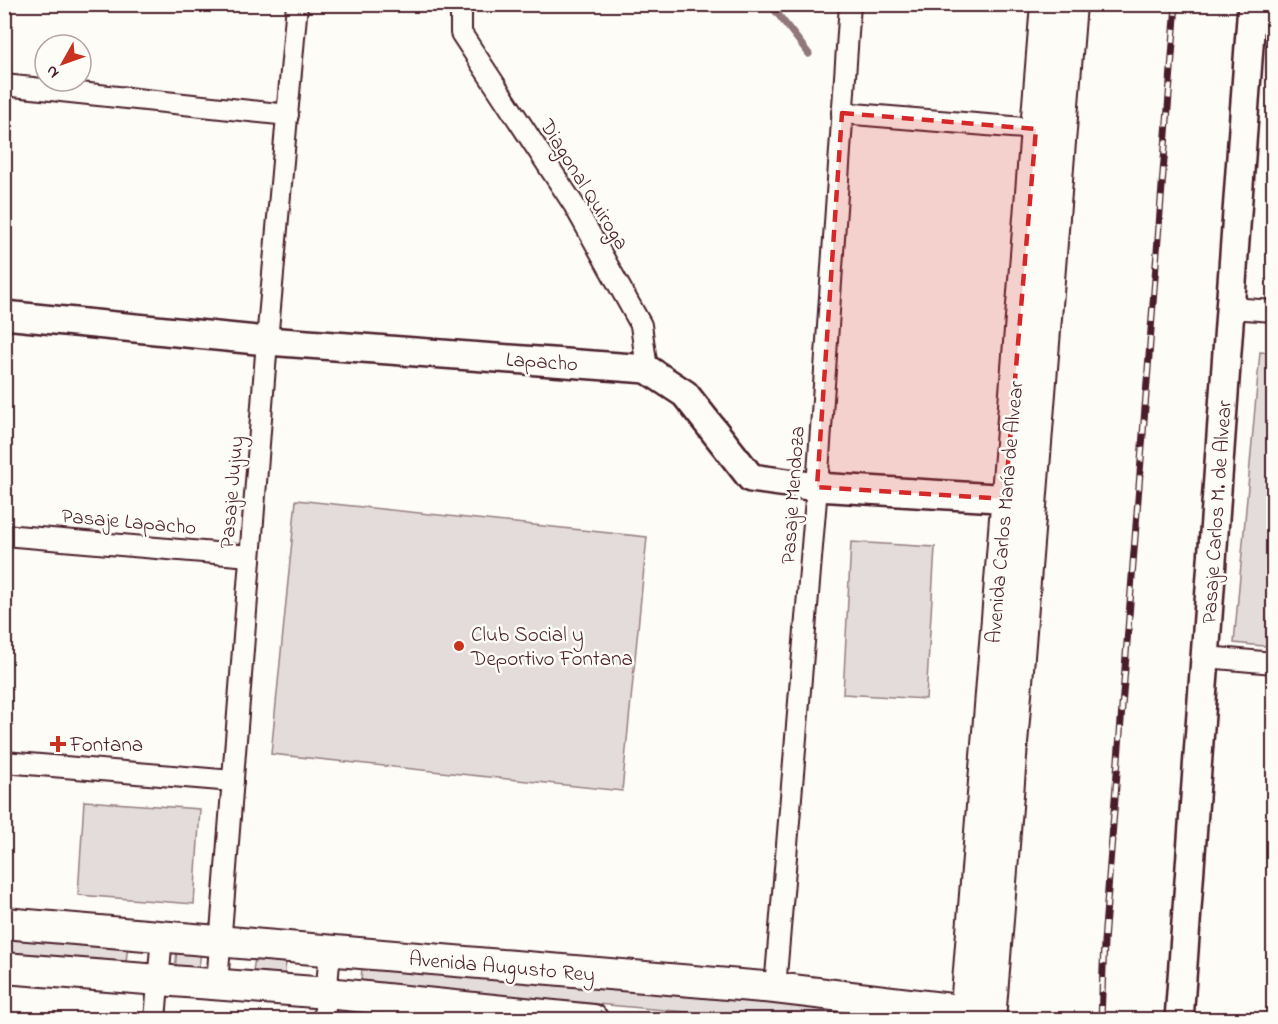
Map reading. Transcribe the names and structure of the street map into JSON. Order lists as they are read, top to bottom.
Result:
{
  "streets": {
    "main road": ["Avenida Carlos María de Alvear", "Avenida Augusto Rey"],
    "street": [
      "Diagonal Quiroga",
      "Lapacho",
      "Pasaje Jujuy",
      "Pasaje Mendoza",
      "Pasaje Carlos M. de Alvear",
      "Pasaje Lapacho"
    ]
  },
  "crossings": [
    ["Diagonal Quiroga", "Lapacho"],
    ["Lapacho", "Pasaje Jujuy"],
    ["Lapacho", "Pasaje Mendoza"],
    ["Lapacho", "Avenida Carlos María de Alvear"],
    ["Pasaje Jujuy", "Pasaje Lapacho"],
    ["Pasaje Jujuy", "Avenida Augusto Rey"],
    ["Pasaje Mendoza", "Avenida Augusto Rey"],
    ["Avenida Carlos María de Alvear", "Avenida Augusto Rey"]
  ],
  "places": {
    "other": ["Club Social y Deportivo Fontana"],
    "health": ["Fontana"]
  },
  "north": "bottom left"
}
